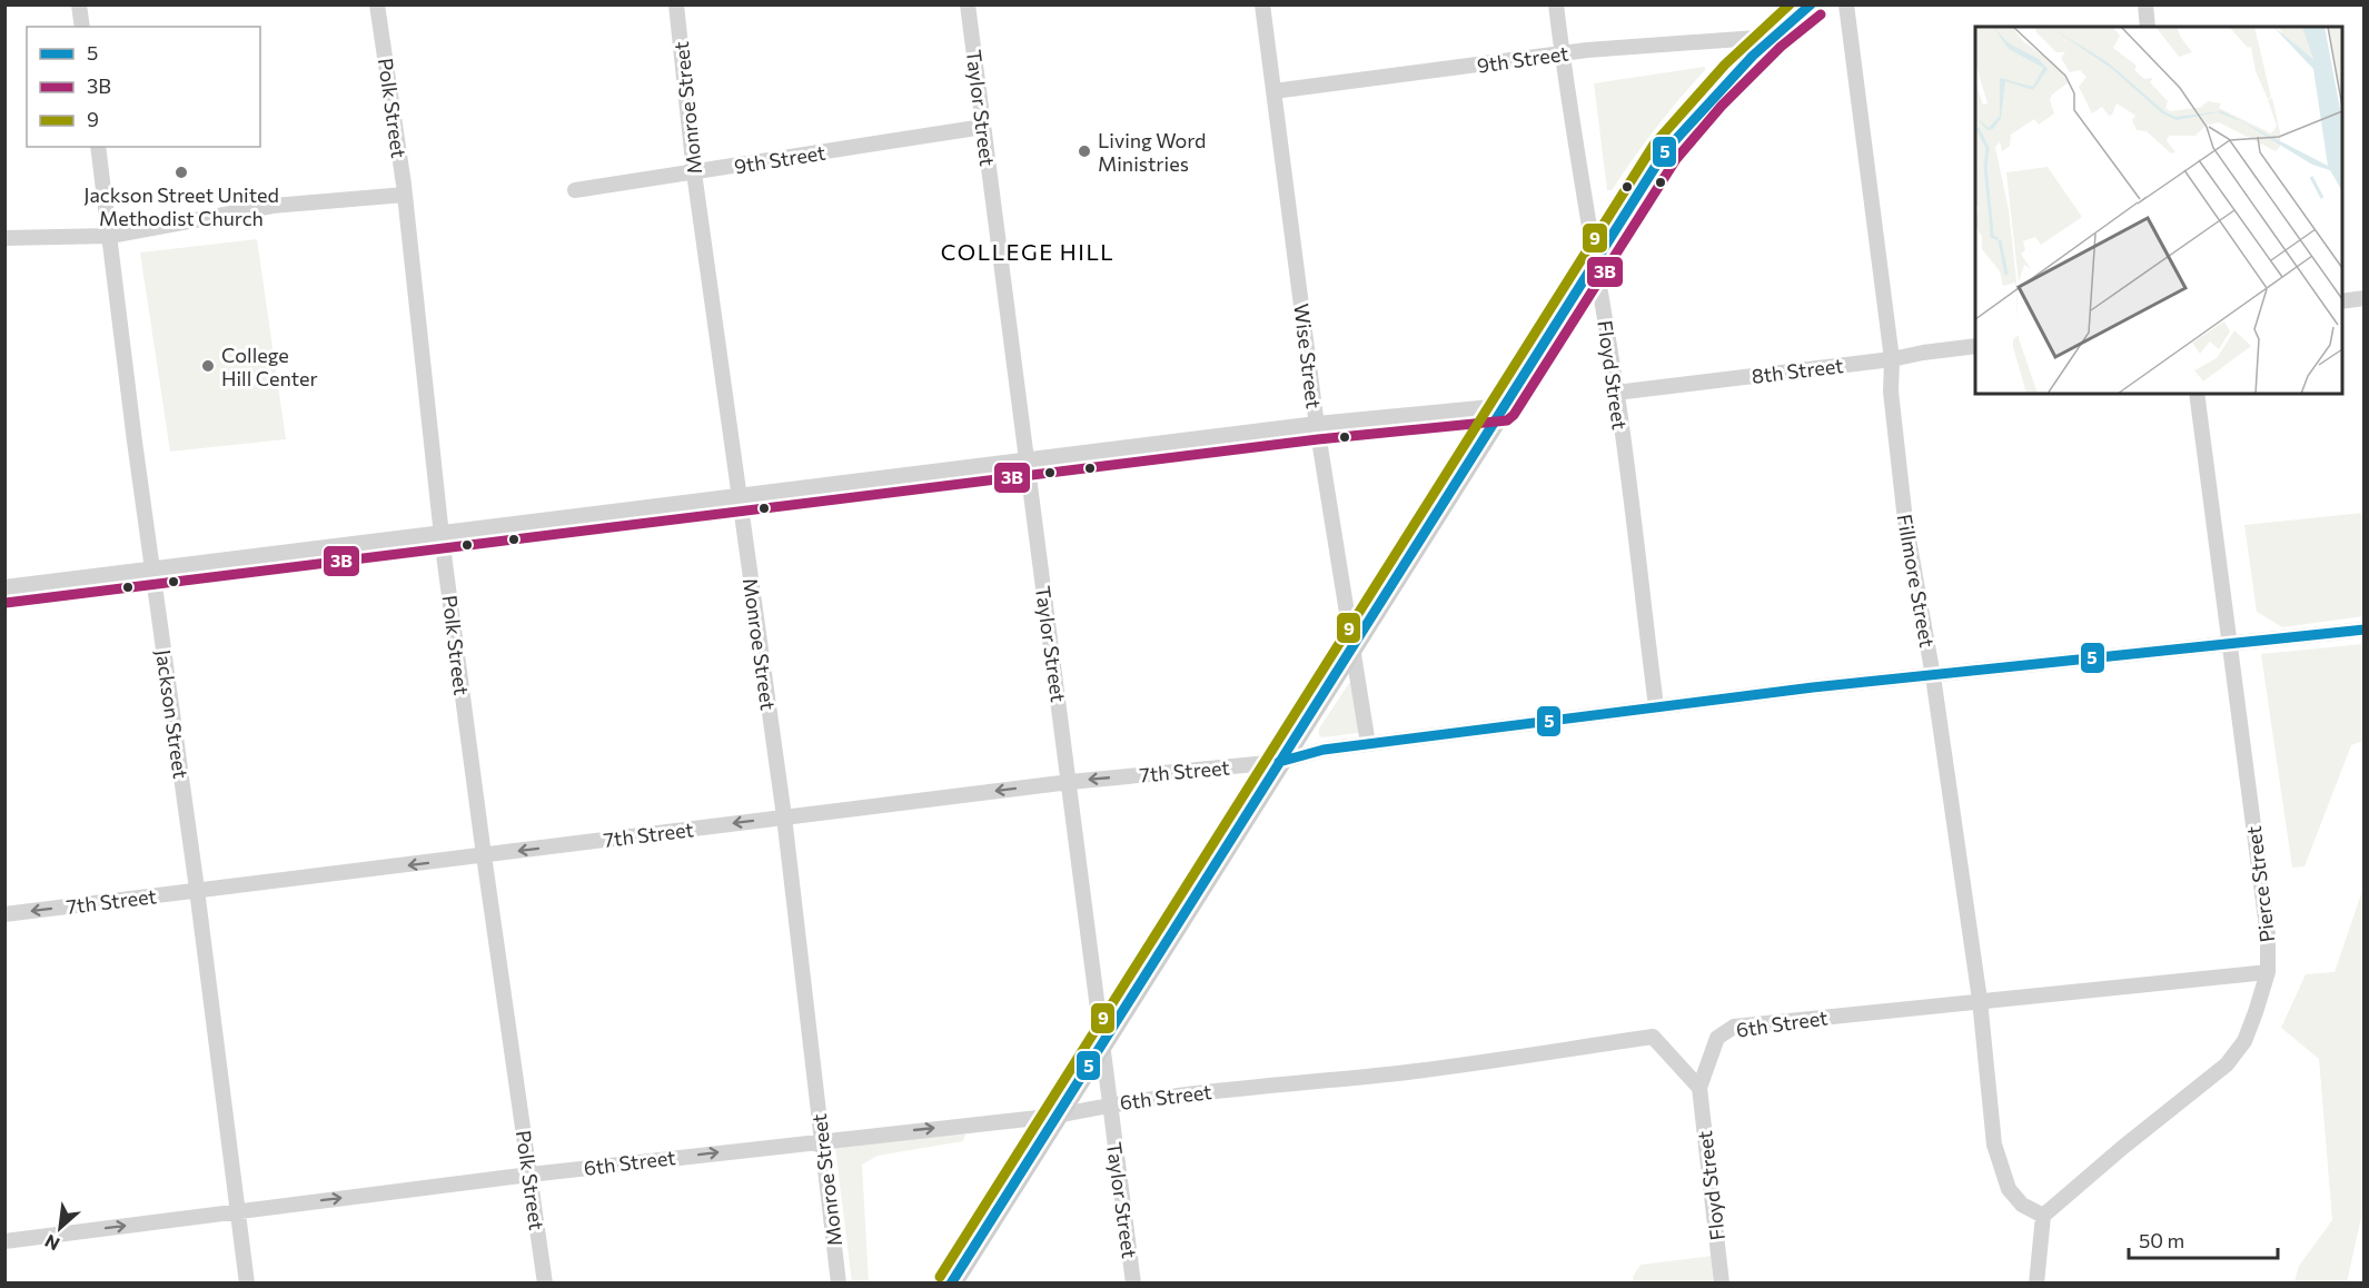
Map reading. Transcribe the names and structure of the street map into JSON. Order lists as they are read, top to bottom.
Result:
{
  "streets": {
    "street": [
      "9th Street",
      "Polk Street",
      "Monroe Street",
      "Taylor Street",
      "Wise Street",
      "8th Street",
      "Floyd Street",
      "Fillmore Street",
      "Jackson Street",
      "7th Street",
      "Pierce Street",
      "6th Street"
    ]
  },
  "crossings": [
    ["9th Street", "Monroe Street"],
    ["9th Street", "Taylor Street"],
    ["9th Street", "Wise Street"],
    ["9th Street", "Floyd Street"],
    ["Polk Street", "7th Street"],
    ["Polk Street", "6th Street"],
    ["Monroe Street", "7th Street"],
    ["Monroe Street", "6th Street"],
    ["Taylor Street", "7th Street"],
    ["Taylor Street", "6th Street"],
    ["Wise Street", "7th Street"],
    ["8th Street", "Floyd Street"],
    ["8th Street", "Fillmore Street"],
    ["Floyd Street", "7th Street"],
    ["Floyd Street", "6th Street"],
    ["Fillmore Street", "7th Street"],
    ["Fillmore Street", "Pierce Street"],
    ["Fillmore Street", "6th Street"],
    ["Jackson Street", "7th Street"],
    ["Jackson Street", "6th Street"],
    ["7th Street", "Pierce Street"],
    ["Pierce Street", "6th Street"]
  ],
  "one_way": ["7th Street", "6th Street"],
  "districts": ["COLLEGE HILL"],
  "places": ["Living Word Ministries", "Jackson Street United Methodist Church", "College Hill Center"],
  "lines": ["transit line 5", "transit line 9", "transit line 3B"],
  "legend": ["5", "3B", "9"],
  "scale_bar": "50 m",
  "north": "bottom left"
}
